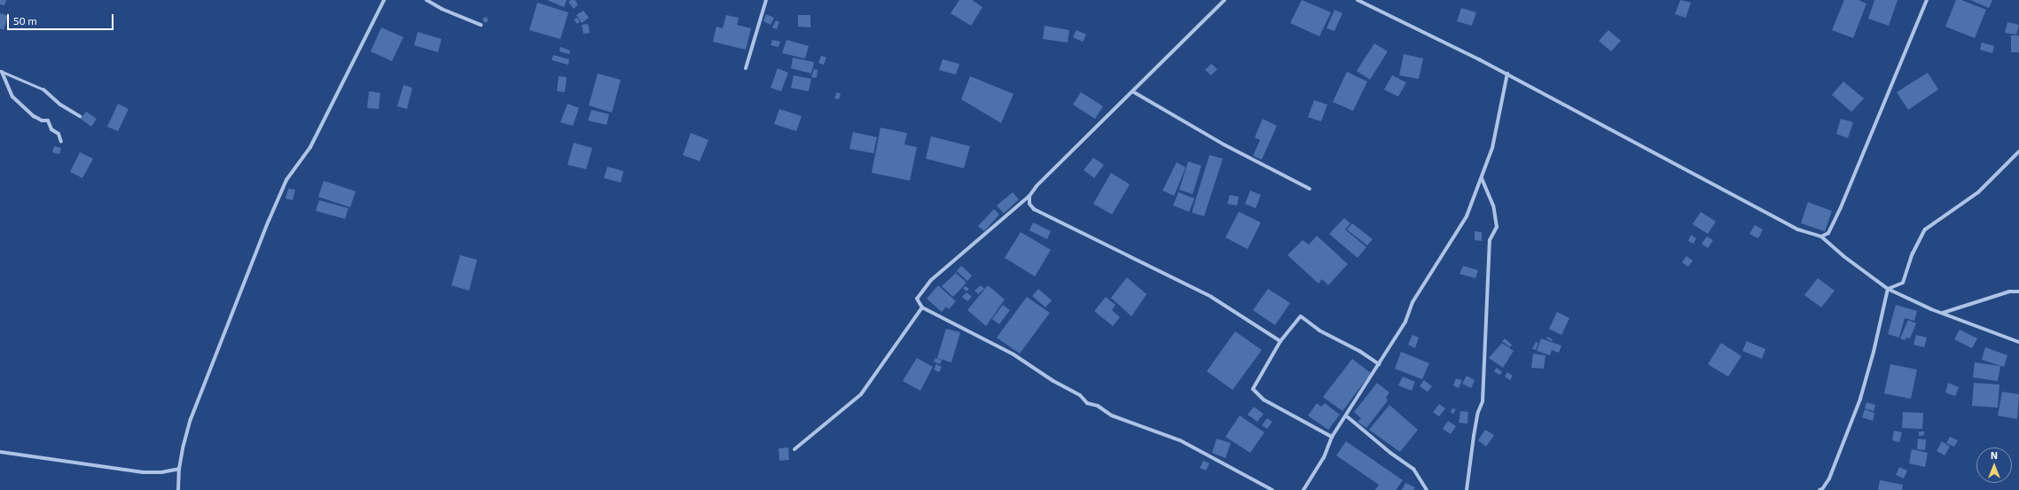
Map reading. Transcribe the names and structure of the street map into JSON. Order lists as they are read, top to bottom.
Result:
{
  "scale_bar": "50 m",
  "north": "top"
}
